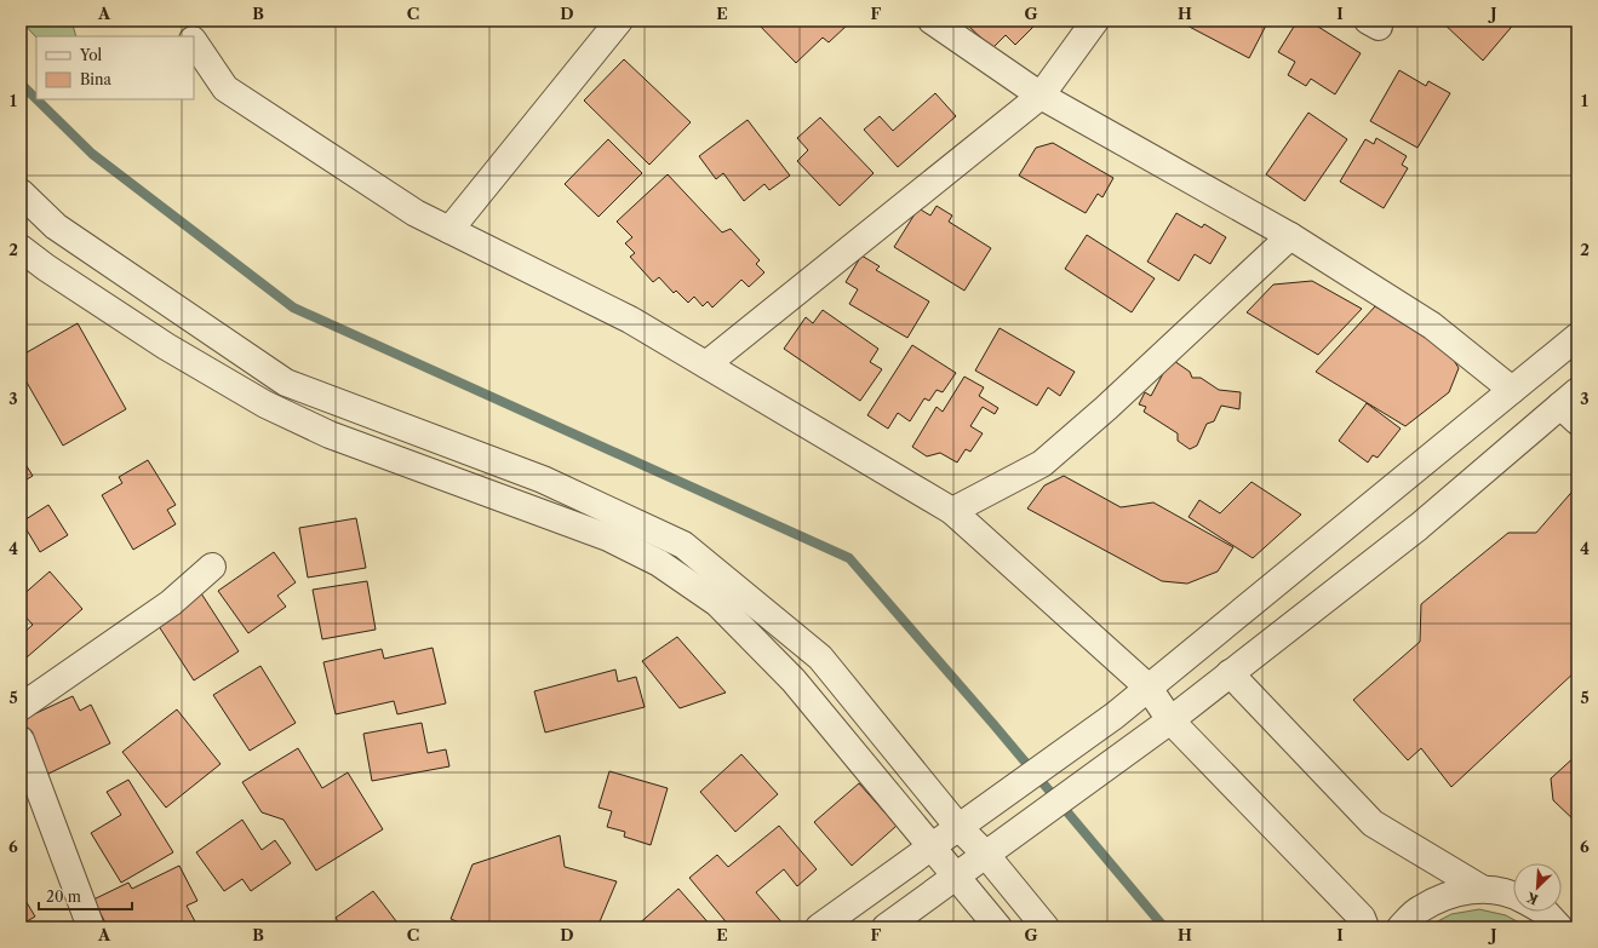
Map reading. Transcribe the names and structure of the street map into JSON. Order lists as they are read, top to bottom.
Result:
{
  "legend": ["Yol", "Bina"],
  "scale_bar": "20 m",
  "north": "bottom left",
  "grid": {
    "columns": [
      "A",
      "B",
      "C",
      "D",
      "E",
      "F",
      "G",
      "H",
      "I",
      "J"
    ],
    "rows": [
      "1",
      "2",
      "3",
      "4",
      "5",
      "6"
    ]
  }
}
